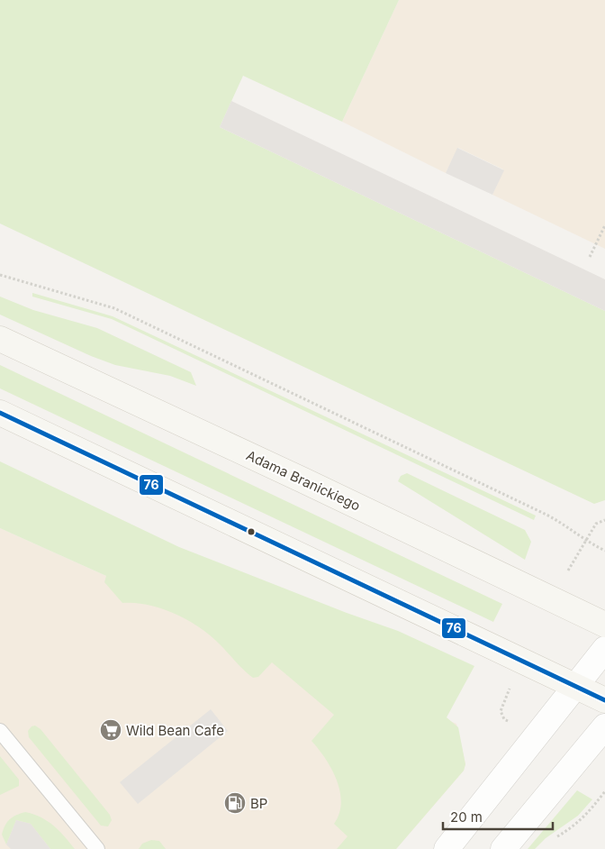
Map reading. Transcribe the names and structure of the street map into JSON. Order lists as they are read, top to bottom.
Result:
{
  "streets": {
    "main road": ["Adama Branickiego"]
  },
  "places": {
    "supermarket": ["Wild Bean Cafe"],
    "fuel station": ["BP"]
  },
  "lines": ["transit line 76"],
  "scale_bar": "20 m"
}
